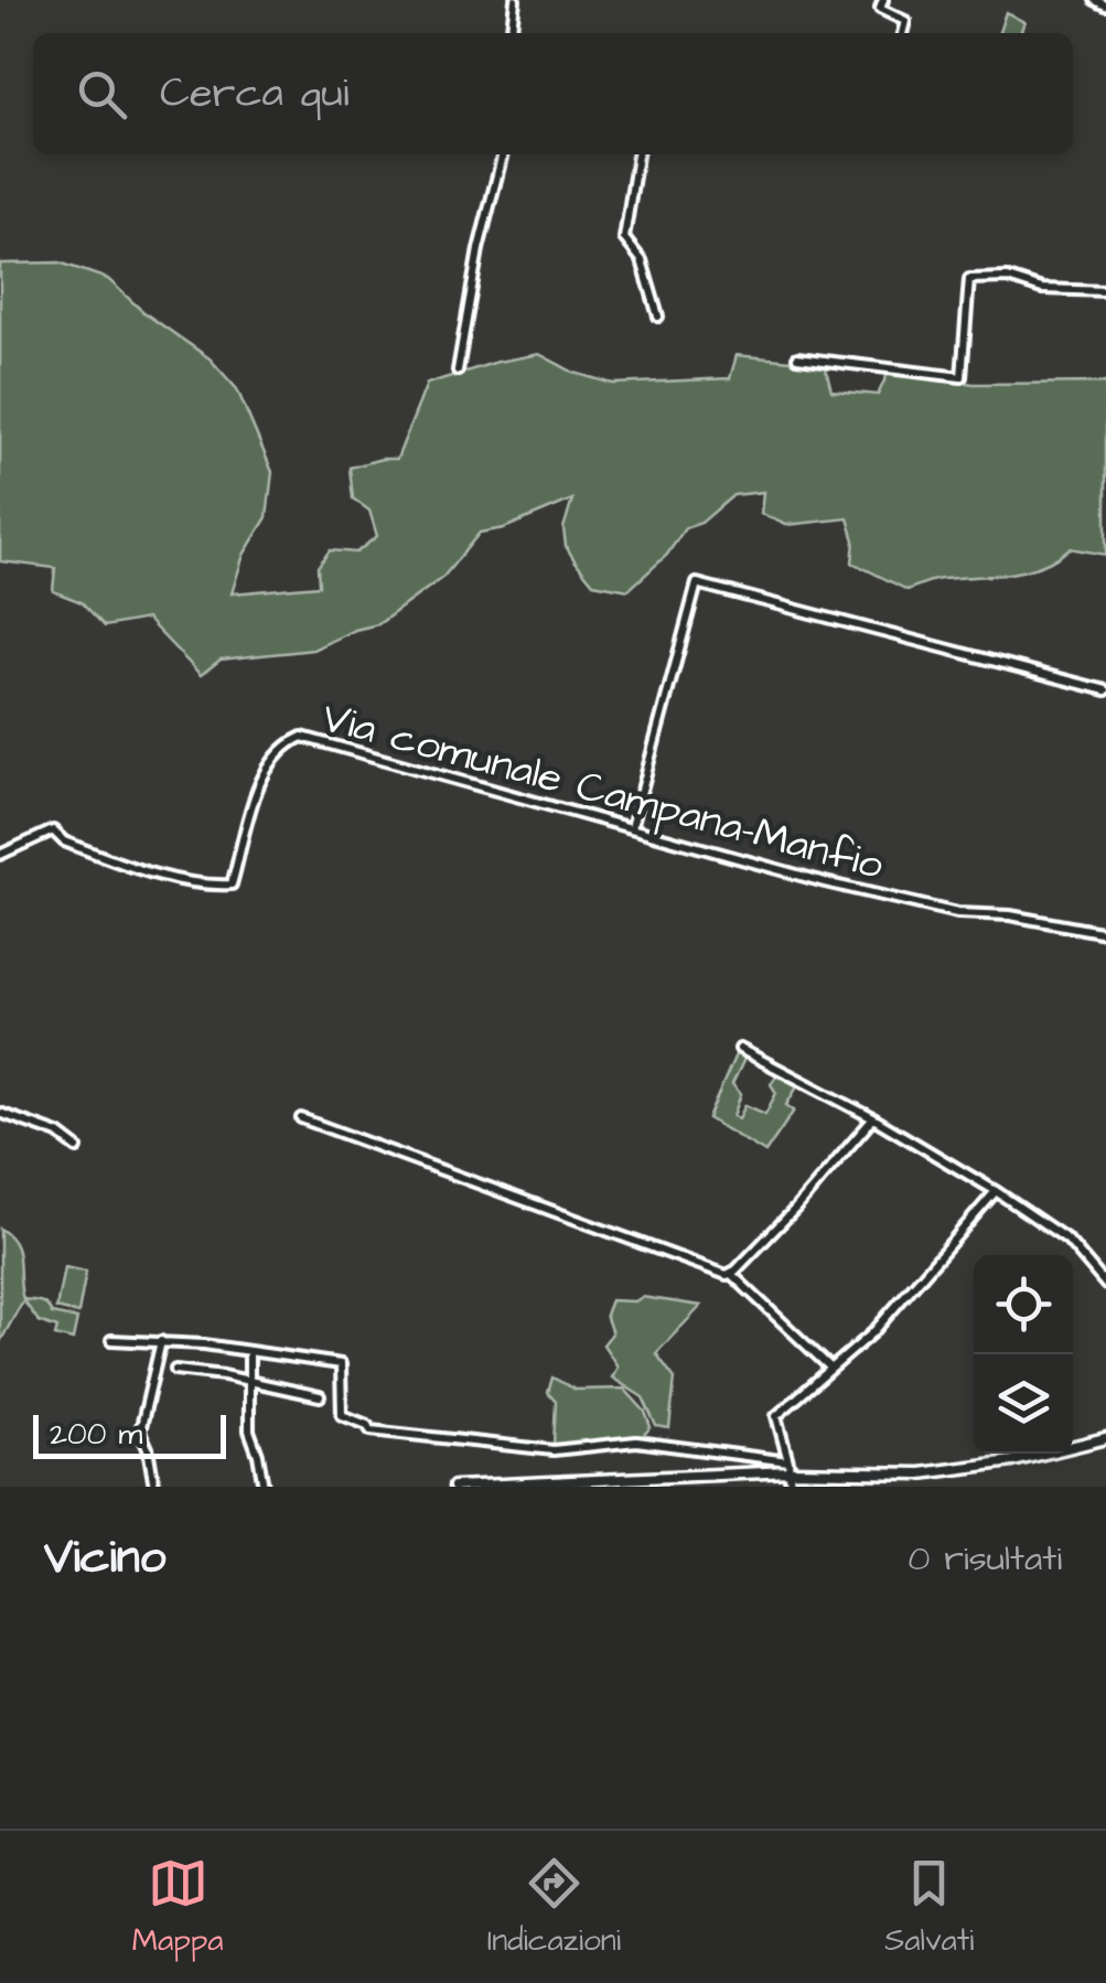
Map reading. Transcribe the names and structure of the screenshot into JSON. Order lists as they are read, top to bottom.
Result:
{
  "streets": {
    "street": ["Via comunale Campana-Manfio"]
  },
  "scale_bar": "200 m",
  "page": {
    "search": "Cerca qui",
    "scale": "200 m",
    "heading": ["Vicino", "0 risultati"],
    "nav": ["Mappa", "Indicazioni", "Salvati"]
  }
}
